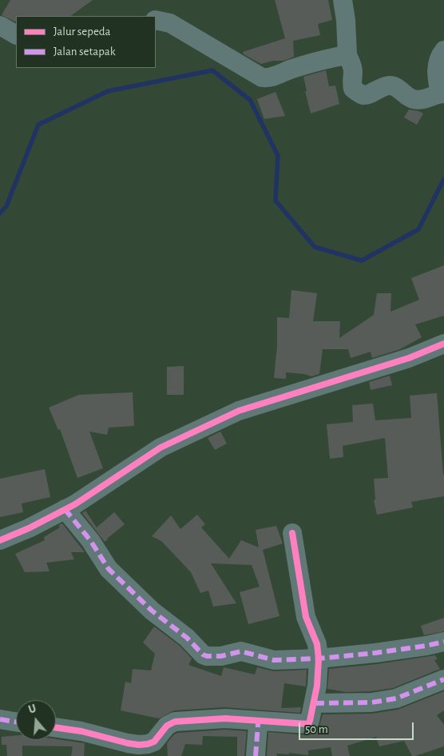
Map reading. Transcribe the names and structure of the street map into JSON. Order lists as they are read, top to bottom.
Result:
{
  "legend": ["Jalur sepeda", "Jalan setapak"],
  "scale_bar": "50 m",
  "north": "top"
}
